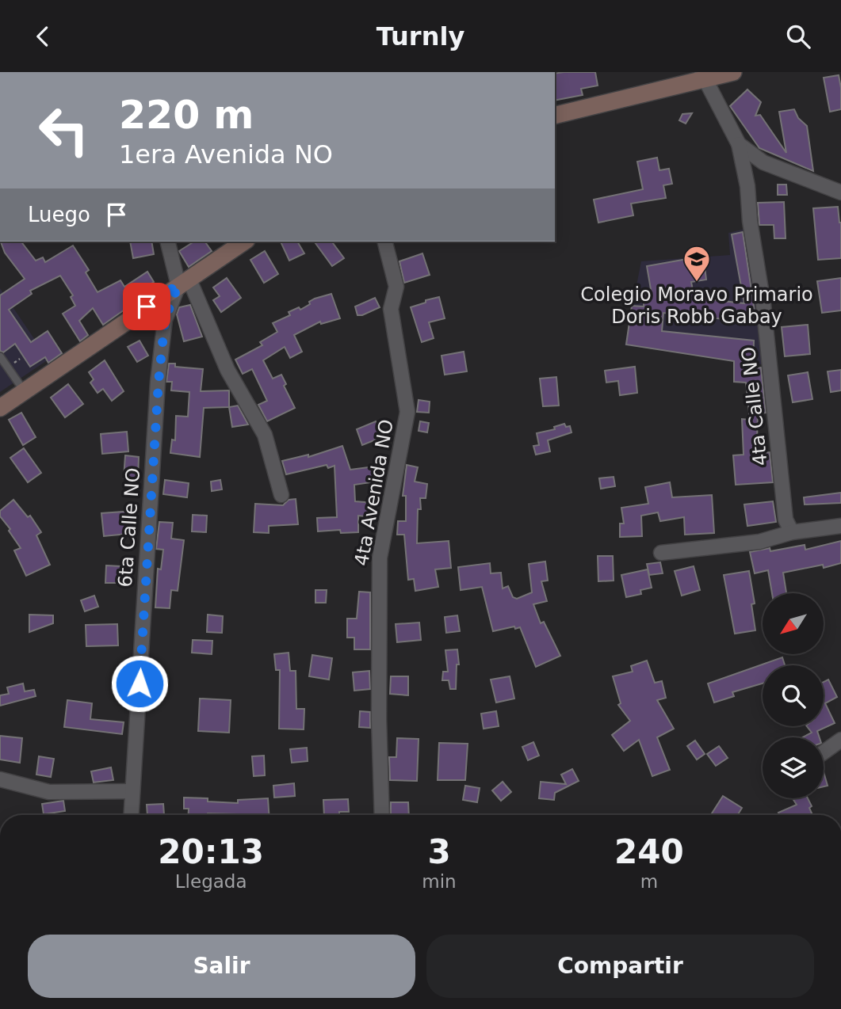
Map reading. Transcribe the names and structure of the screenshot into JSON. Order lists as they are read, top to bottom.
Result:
{
  "streets": {
    "street": ["4ta Calle NO", "4ta Avenida NO", "6ta Calle NO"]
  },
  "places": {
    "school or university": ["Colegio Moravo Primario Doris Robb Gabay"]
  },
  "north": "bottom left",
  "page": {
    "header": "Turnly",
    "turn": ["220 m", "1era Avenida NO"],
    "then": "Luego",
    "eta": [
      "20:13",
      "Llegada",
      "3",
      "min",
      "240",
      "m"
    ],
    "buttons": ["Salir", "Compartir"]
  }
}
